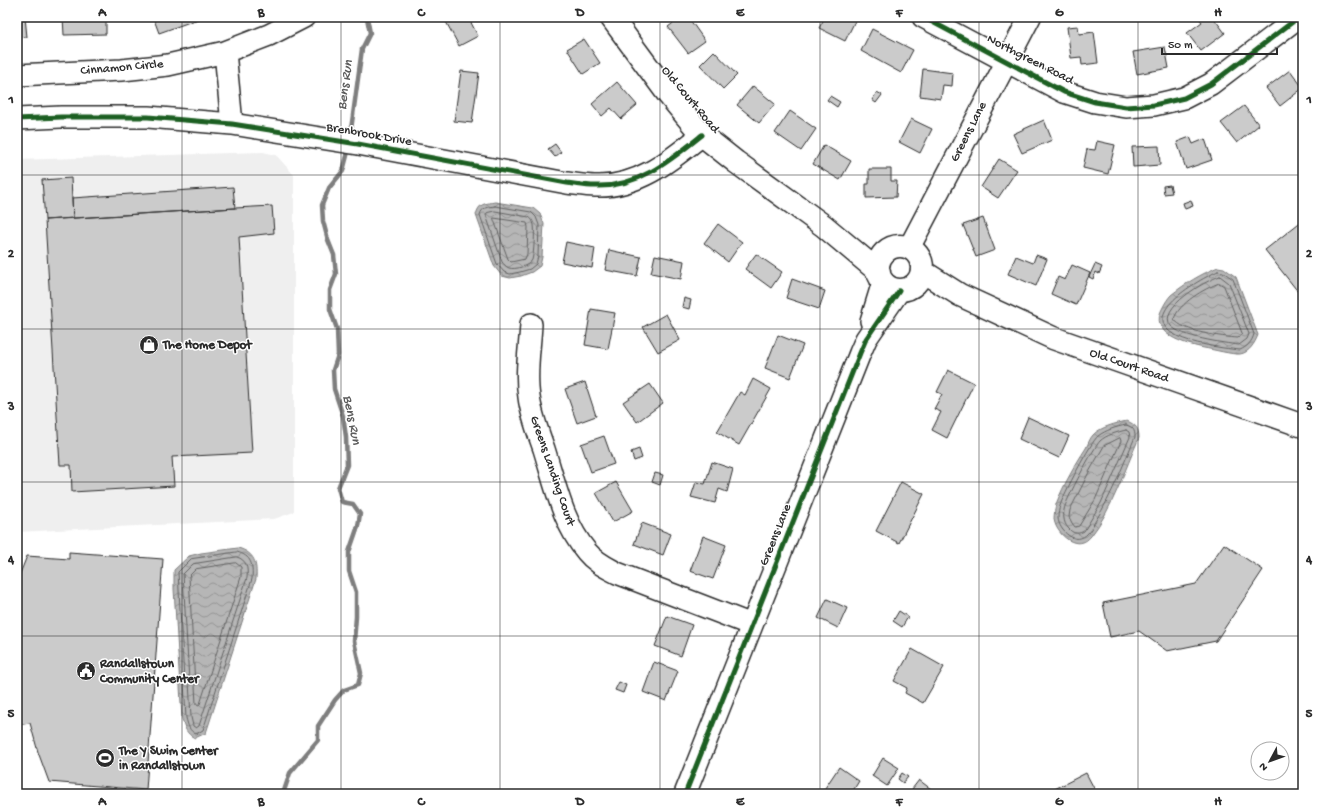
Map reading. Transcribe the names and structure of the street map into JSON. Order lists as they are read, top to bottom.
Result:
{
  "streets": {
    "main road": ["Old Court Road"],
    "street": [
      "Northgreen Road",
      "Cinnamon Circle",
      "Greens Lane",
      "Brenbrook Drive",
      "Greens Landing Court"
    ]
  },
  "crossings": [
    ["Northgreen Road", "Greens Lane"],
    ["Old Court Road", "Greens Lane"],
    ["Old Court Road", "Brenbrook Drive"],
    ["Greens Lane", "Greens Landing Court"]
  ],
  "water": ["Bens Run"],
  "places": {
    "shop": ["The Home Depot"],
    "public building": ["Randallstown Community Center"],
    "sports": ["The Y Swim Center in Randallstown"]
  },
  "scale_bar": "50 m",
  "north": "bottom left",
  "grid": {
    "columns": [
      "A",
      "B",
      "C",
      "D",
      "E",
      "F",
      "G",
      "H"
    ],
    "rows": [
      "1",
      "2",
      "3",
      "4",
      "5"
    ]
  }
}
